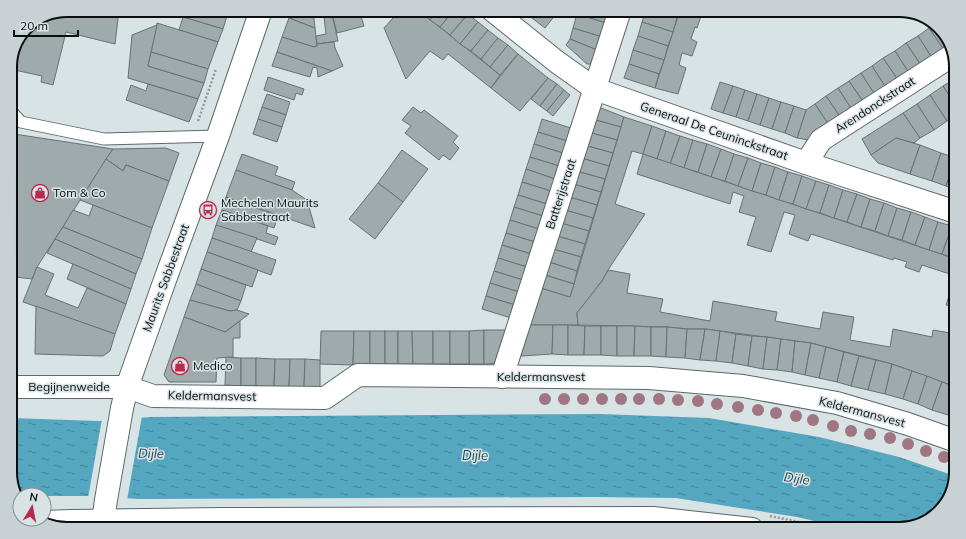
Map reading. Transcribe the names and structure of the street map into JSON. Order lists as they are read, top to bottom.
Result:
{
  "streets": {
    "street": [
      "Arendonckstraat",
      "Generaal De Ceuninckstraat",
      "Batterijstraat",
      "Maurits Sabbestraat",
      "Keldermansvest",
      "Begijnenweide"
    ]
  },
  "crossings": [
    ["Arendonckstraat", "Generaal De Ceuninckstraat"],
    ["Generaal De Ceuninckstraat", "Batterijstraat"],
    ["Batterijstraat", "Keldermansvest"],
    ["Maurits Sabbestraat", "Keldermansvest"],
    ["Maurits Sabbestraat", "Begijnenweide"],
    ["Keldermansvest", "Begijnenweide"]
  ],
  "water": ["Dijle"],
  "places": {
    "shop": ["Tom & Co", "Medico"],
    "bus stop": ["Mechelen Maurits Sabbestraat"]
  },
  "scale_bar": "20 m",
  "north": "top"
}
